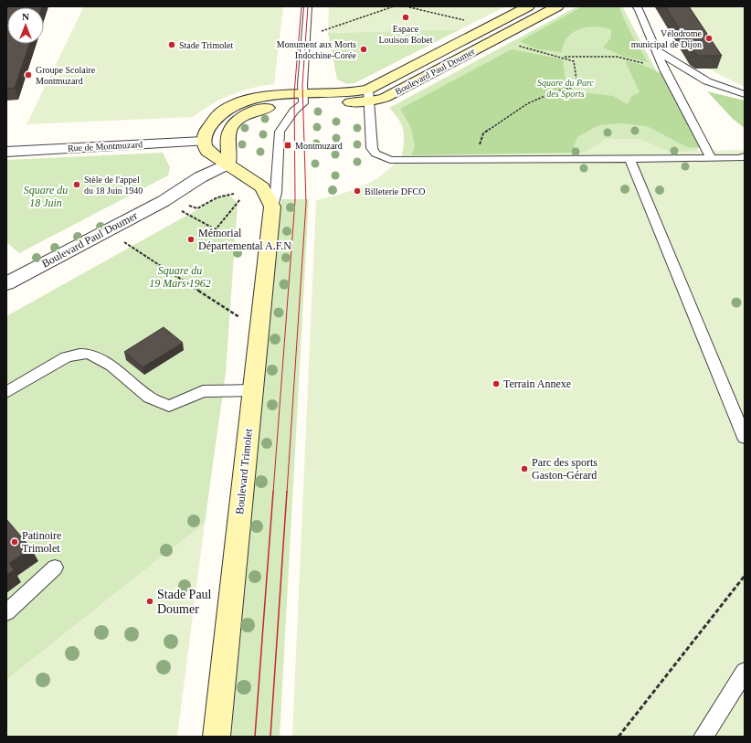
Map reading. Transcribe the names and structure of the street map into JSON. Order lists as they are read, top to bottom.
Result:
{
  "streets": {
    "main road": ["Boulevard Paul Doumer", "Boulevard Trimolet"],
    "street": ["Rue de Montmuzard"]
  },
  "parks": ["Square du Parc des Sports", "Square du 18 Juin", "Square du 19 Mars 1962"],
  "places": {
    "other": [
      "Espace Louison Bobet",
      "Vélodrome municipal de Dijon",
      "Stade Trimolet",
      "Monument aux Morts Indochine-Corée",
      "Groupe Scolaire Montmuzard",
      "Stèle de l'appel du 18 Juin 1940",
      "Billeterie DFCO",
      "Mémorial Départemental A.F.N",
      "Terrain Annexe",
      "Parc des sports Gaston-Gérard",
      "Patinoire Trimolet",
      "Stade Paul Doumer"
    ],
    "transit": ["Montmuzard"]
  },
  "north": "top"
}
